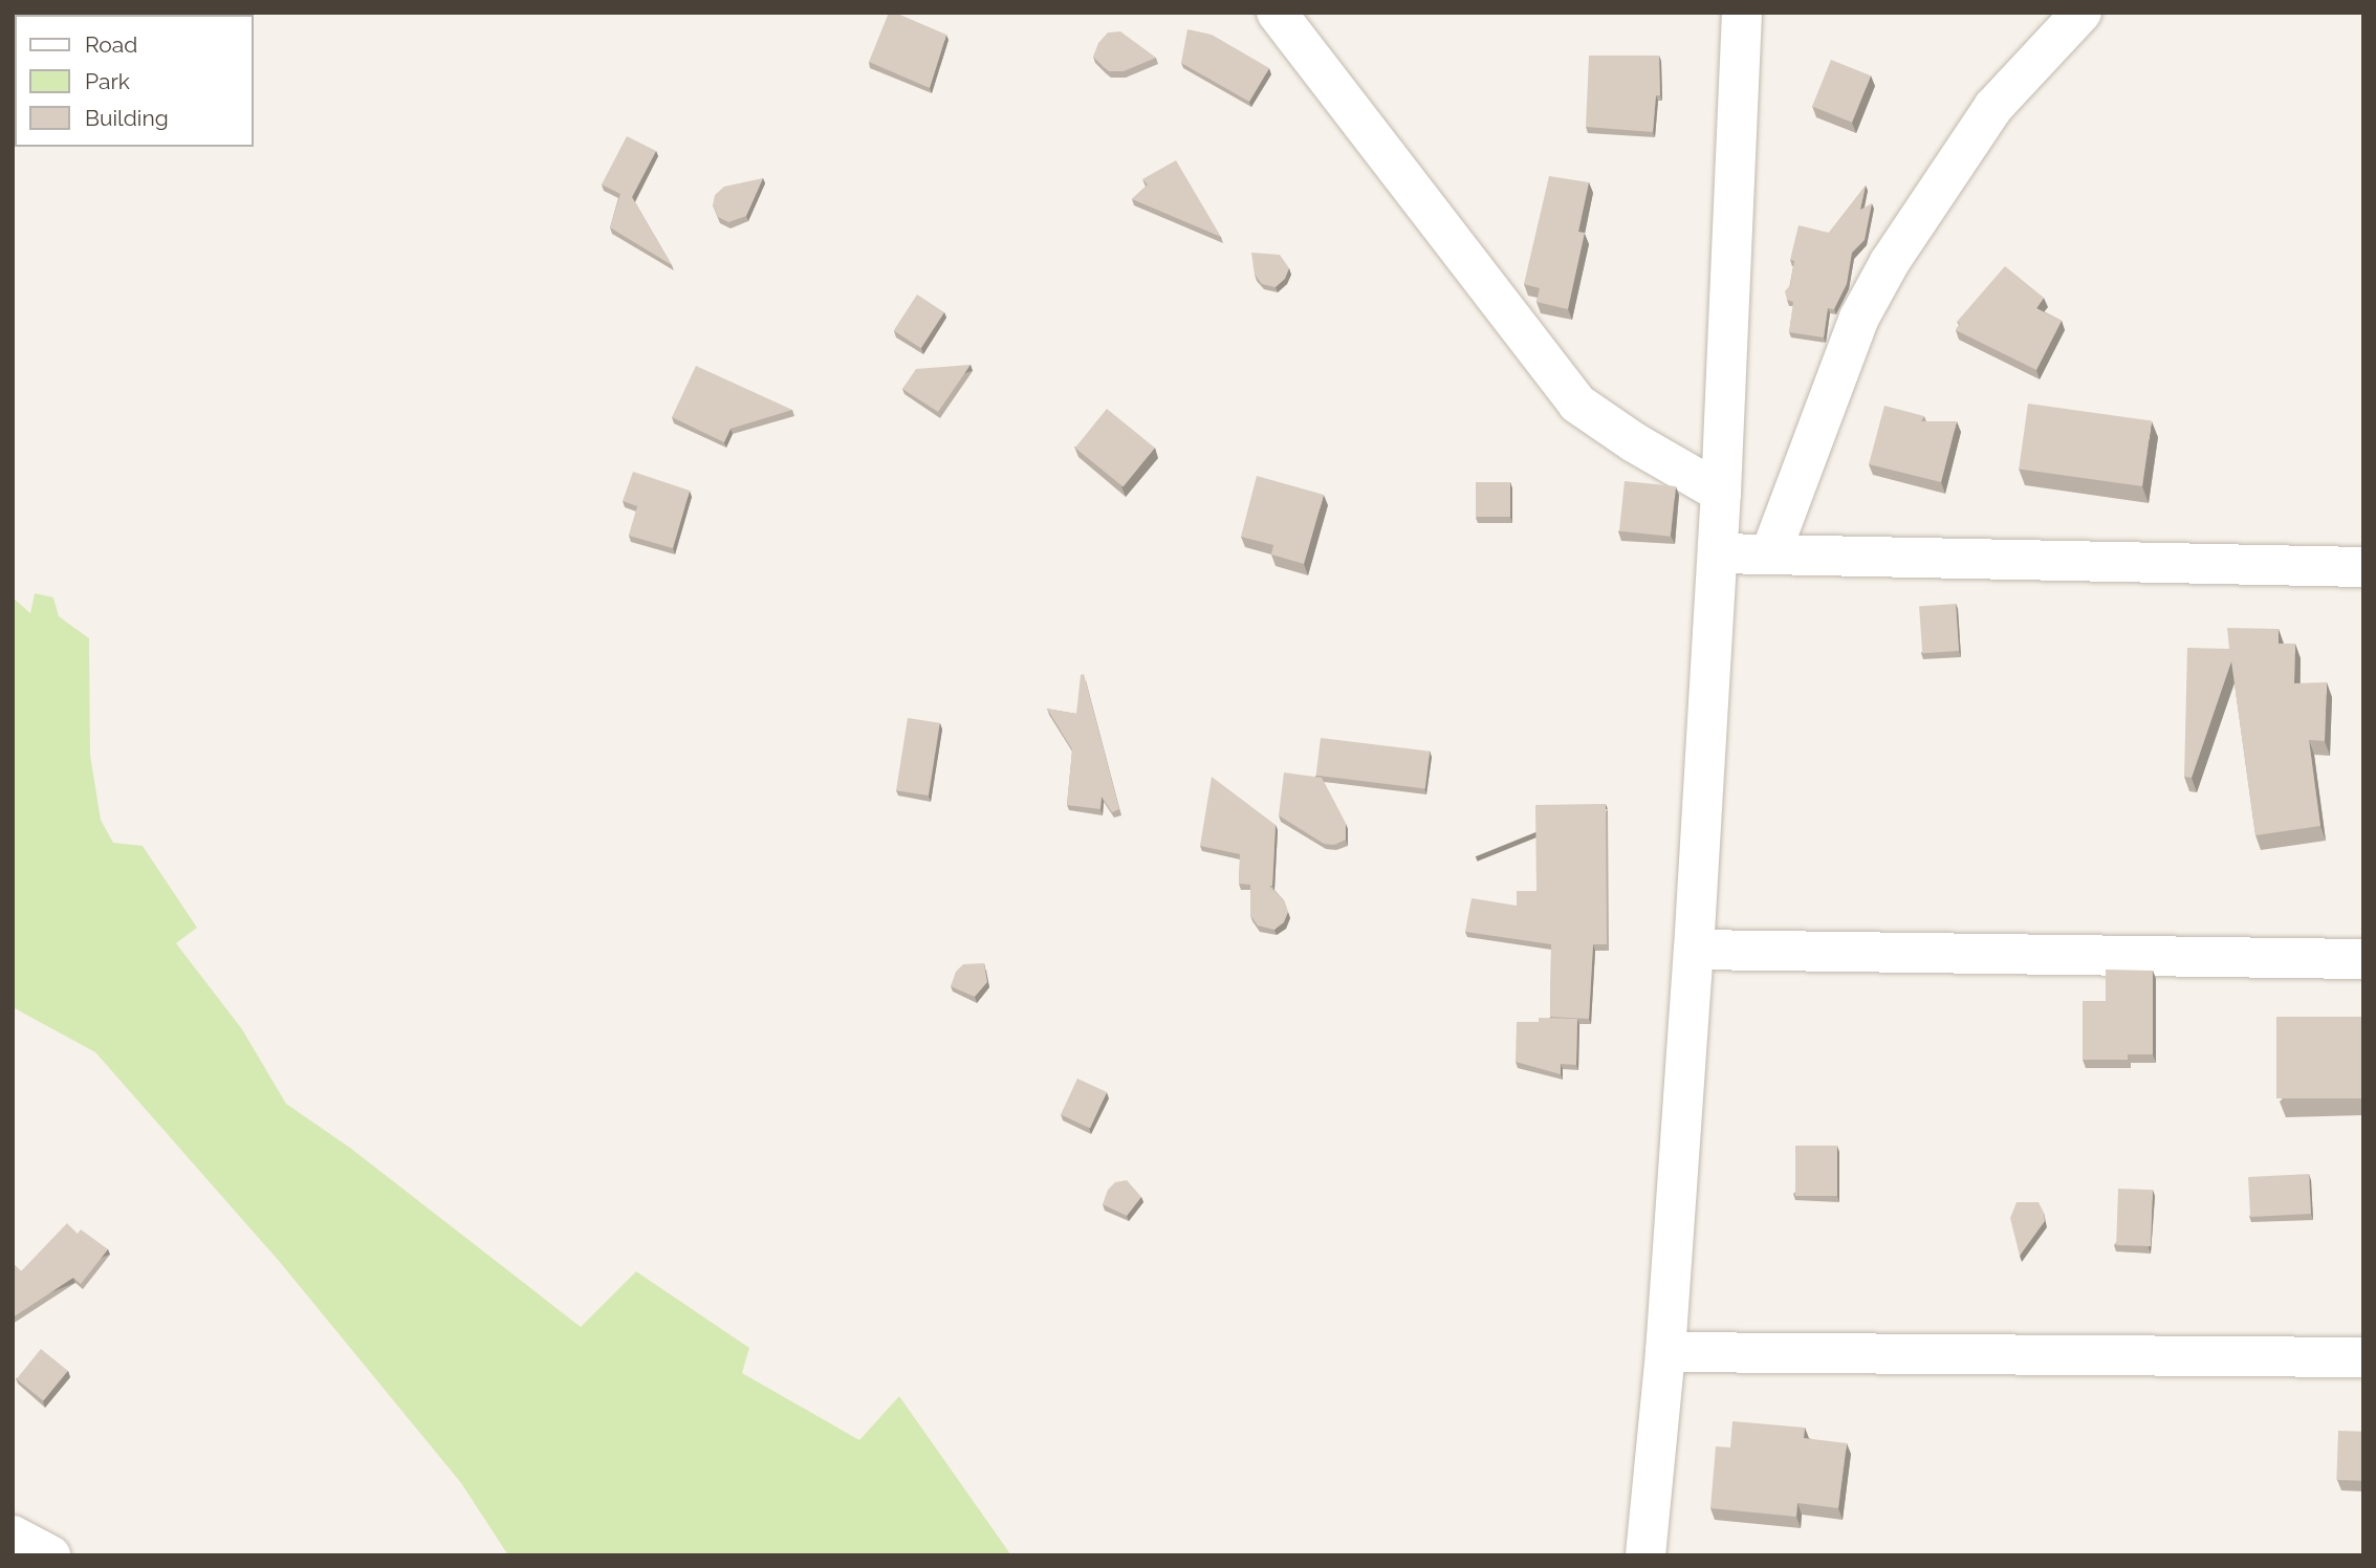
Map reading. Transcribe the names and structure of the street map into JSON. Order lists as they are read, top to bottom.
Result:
{
  "legend": ["Road", "Park", "Building"]
}
